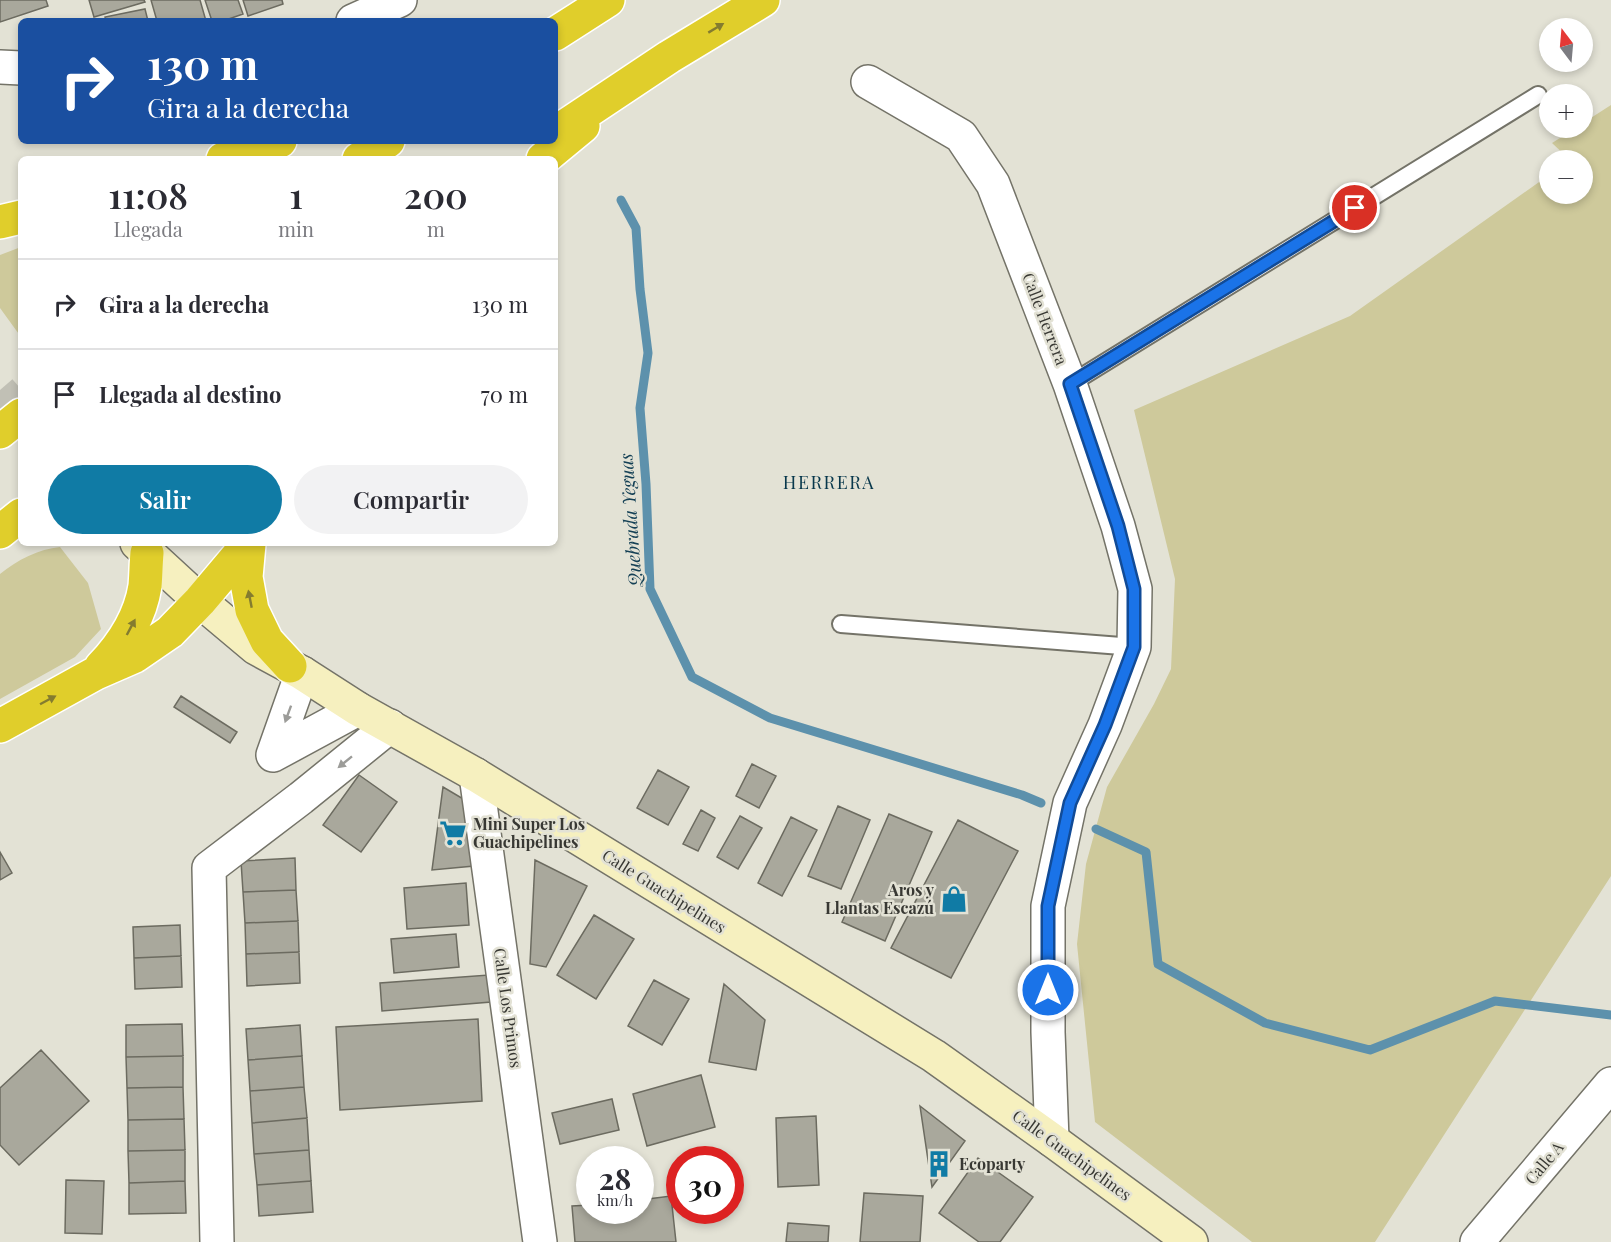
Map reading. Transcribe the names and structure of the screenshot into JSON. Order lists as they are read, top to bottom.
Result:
{
  "streets": {
    "street": [
      "Calle Herrera",
      "Calle Guachipelines",
      "Calle Los Primos",
      "Calle A"
    ]
  },
  "crossings": [
    ["Calle Herrera", "Calle Guachipelines"],
    ["Calle Guachipelines", "Calle Los Primos"]
  ],
  "districts": ["HERRERA"],
  "water": ["Quebrada Yeguas"],
  "places": {
    "supermarket": ["Mini Super Los Guachipelines"],
    "shop": ["Aros y Llantas Escazú"],
    "building": ["Ecoparty"]
  },
  "north": "top",
  "page": {
    "map_buttons": ["+", "−"],
    "turn": ["130 m", "Gira a la derecha"],
    "eta": [
      "11:08",
      "Llegada",
      "1",
      "min",
      "200",
      "m"
    ],
    "list": [
      {
        "name": "Gira a la derecha",
        "value": "130 m"
      },
      {
        "name": "Llegada al destino",
        "value": "70 m"
      }
    ],
    "buttons": ["Salir", "Compartir"],
    "speed": "28 km/h",
    "limit": "30"
  }
}
